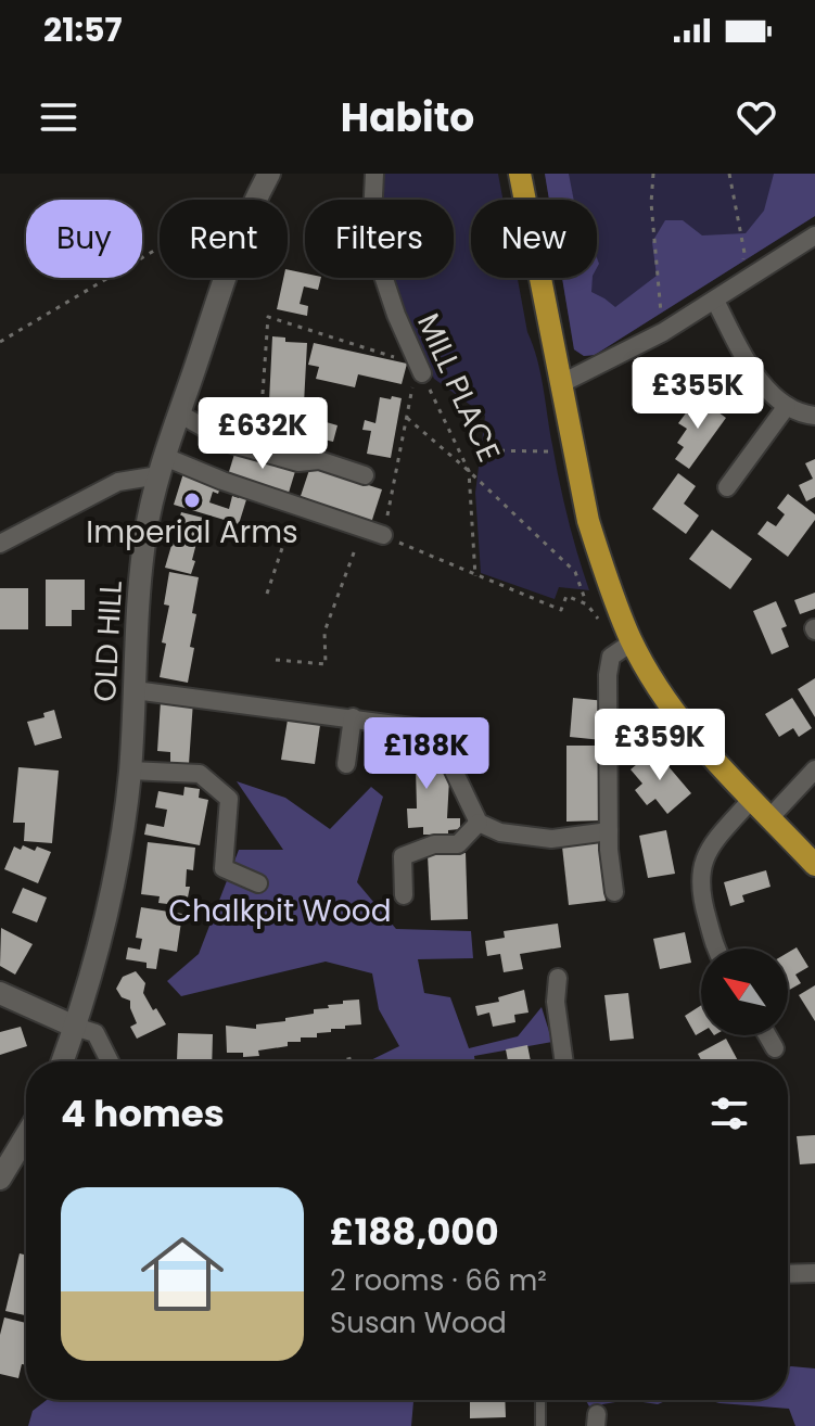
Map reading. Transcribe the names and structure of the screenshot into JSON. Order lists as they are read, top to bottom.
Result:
{
  "streets": {
    "main road": ["OLD HILL"],
    "street": ["MILL PLACE"]
  },
  "parks": ["Chalkpit Wood"],
  "places": ["Imperial Arms"],
  "north": "top left",
  "page": {
    "status": "21:57",
    "header": "Habito",
    "chip": [
      "Buy",
      "Rent",
      "Filters",
      "New"
    ],
    "price": [
      "£355K",
      "£632K",
      "£359K",
      "£188K"
    ],
    "heading": "4 homes",
    "list": [
      {
        "name": "£188,000",
        "note": "2 rooms · 66 m² · Susan Wood"
      }
    ]
  }
}
